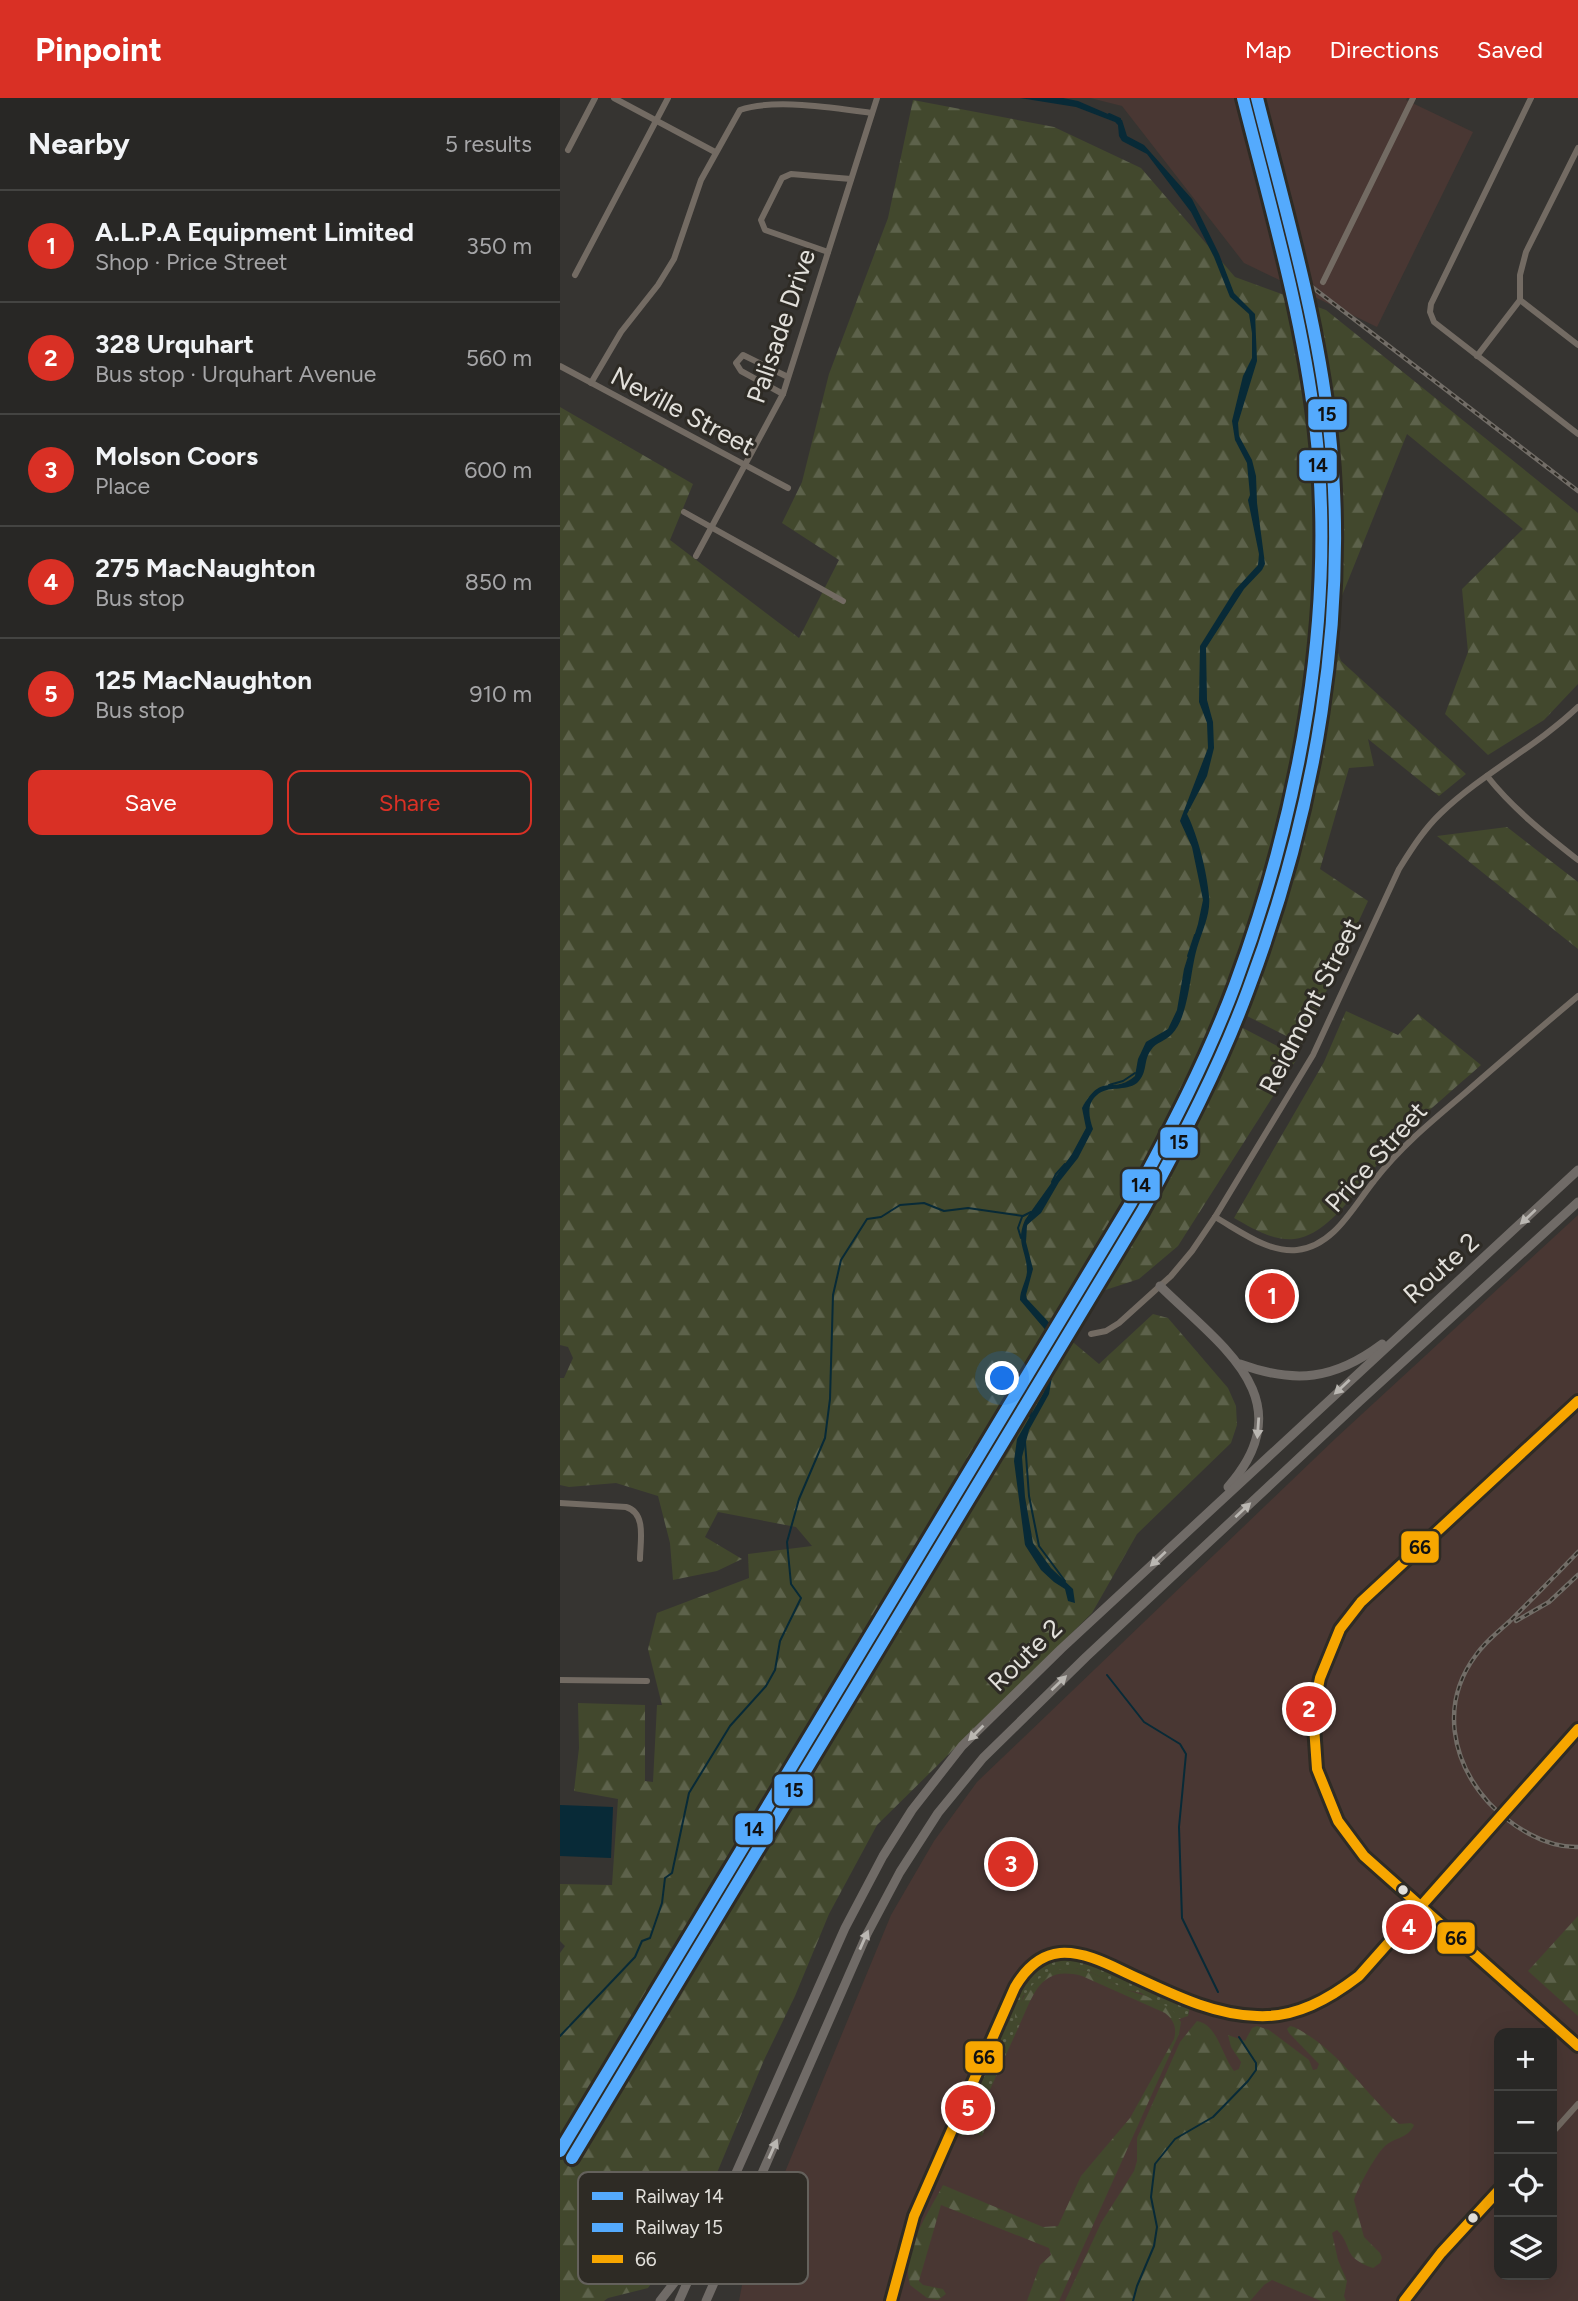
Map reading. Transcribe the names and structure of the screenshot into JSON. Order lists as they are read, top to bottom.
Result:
{
  "streets": {
    "highway": ["Route 2"],
    "street": [
      "Palisade Drive",
      "Neville Street",
      "Reidmont Street",
      "Price Street"
    ]
  },
  "crossings": [
    ["Palisade Drive", "Neville Street"],
    ["Reidmont Street", "Price Street"]
  ],
  "lines": ["rail line 14", "rail line 15", "transit line 66"],
  "legend": ["Railway 14", "Railway 15", "66"],
  "page": {
    "header": "Pinpoint",
    "nav": ["Map", "Directions", "Saved"],
    "heading": ["Nearby", "5 results"],
    "list": [
      {
        "mark": "1",
        "name": "A.L.P.A Equipment Limited",
        "note": "Shop · Price Street",
        "value": "350 m"
      },
      {
        "mark": "2",
        "name": "328 Urquhart",
        "note": "Bus stop · Urquhart Avenue",
        "value": "560 m"
      },
      {
        "mark": "3",
        "name": "Molson Coors",
        "note": "Place",
        "value": "600 m"
      },
      {
        "mark": "4",
        "name": "275 MacNaughton",
        "note": "Bus stop",
        "value": "850 m"
      },
      {
        "mark": "5",
        "name": "125 MacNaughton",
        "note": "Bus stop",
        "value": "910 m"
      }
    ],
    "buttons": ["Save", "Share"],
    "pins": [
      "1",
      "2",
      "3",
      "4",
      "5"
    ],
    "map_buttons": ["+", "−"]
  }
}
